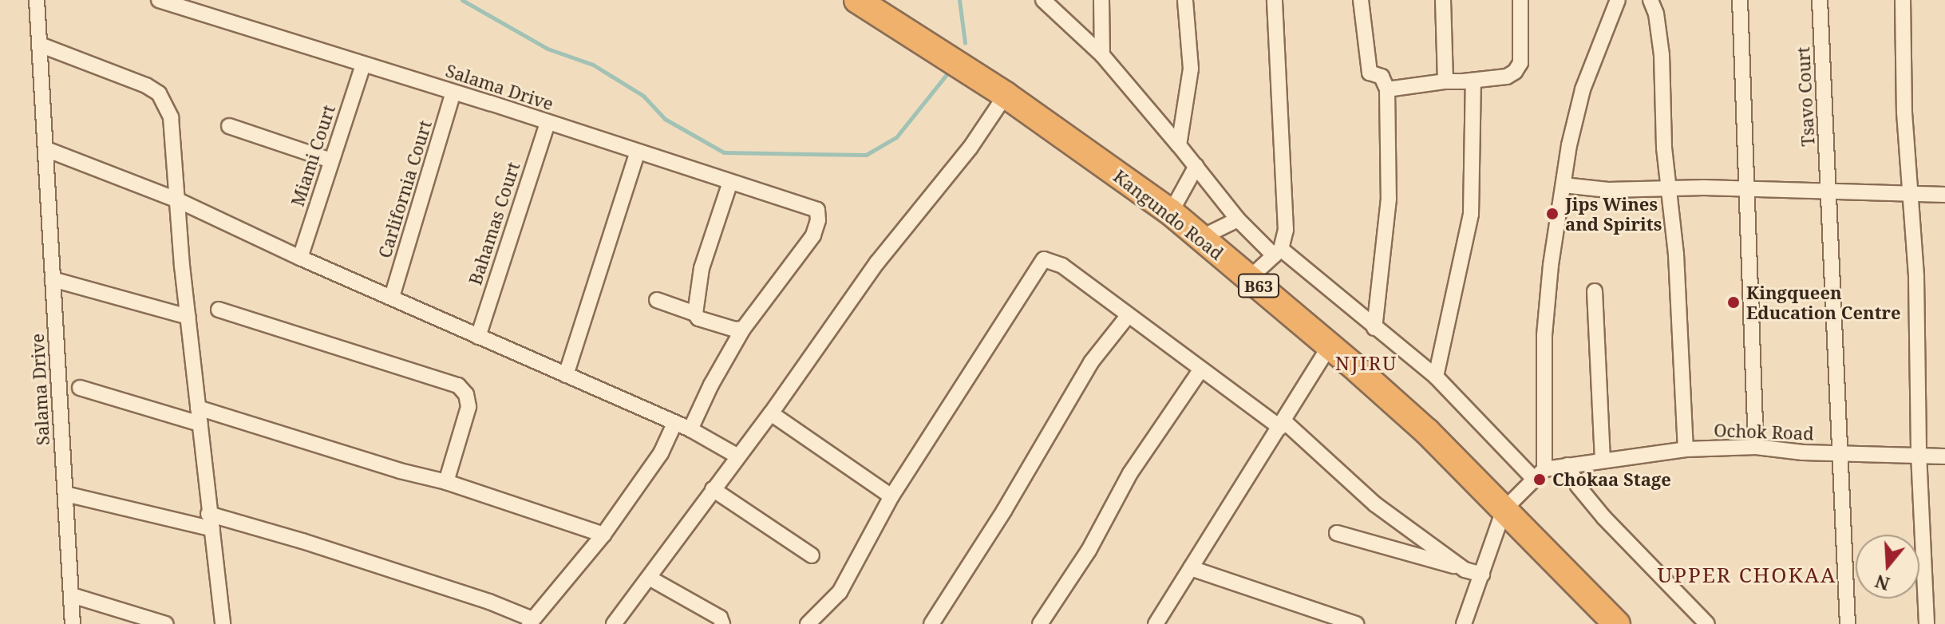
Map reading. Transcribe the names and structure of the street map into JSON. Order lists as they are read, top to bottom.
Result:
{
  "streets": {
    "highway": ["Kangundo Road", "B63"],
    "street": [
      "Salama Drive",
      "Tsavo Court",
      "Miami Court",
      "Carlifornia Court",
      "Bahamas Court",
      "Ochok Road"
    ]
  },
  "crossings": [
    ["Salama Drive", "Miami Court"],
    ["Salama Drive", "Carlifornia Court"],
    ["Salama Drive", "Bahamas Court"],
    ["Tsavo Court", "Ochok Road"]
  ],
  "districts": ["NJIRU", "UPPER CHOKAA"],
  "places": ["Jips Wines and Spirits", "Kingqueen Education Centre", "Chokaa Stage"],
  "north": "bottom"
}
